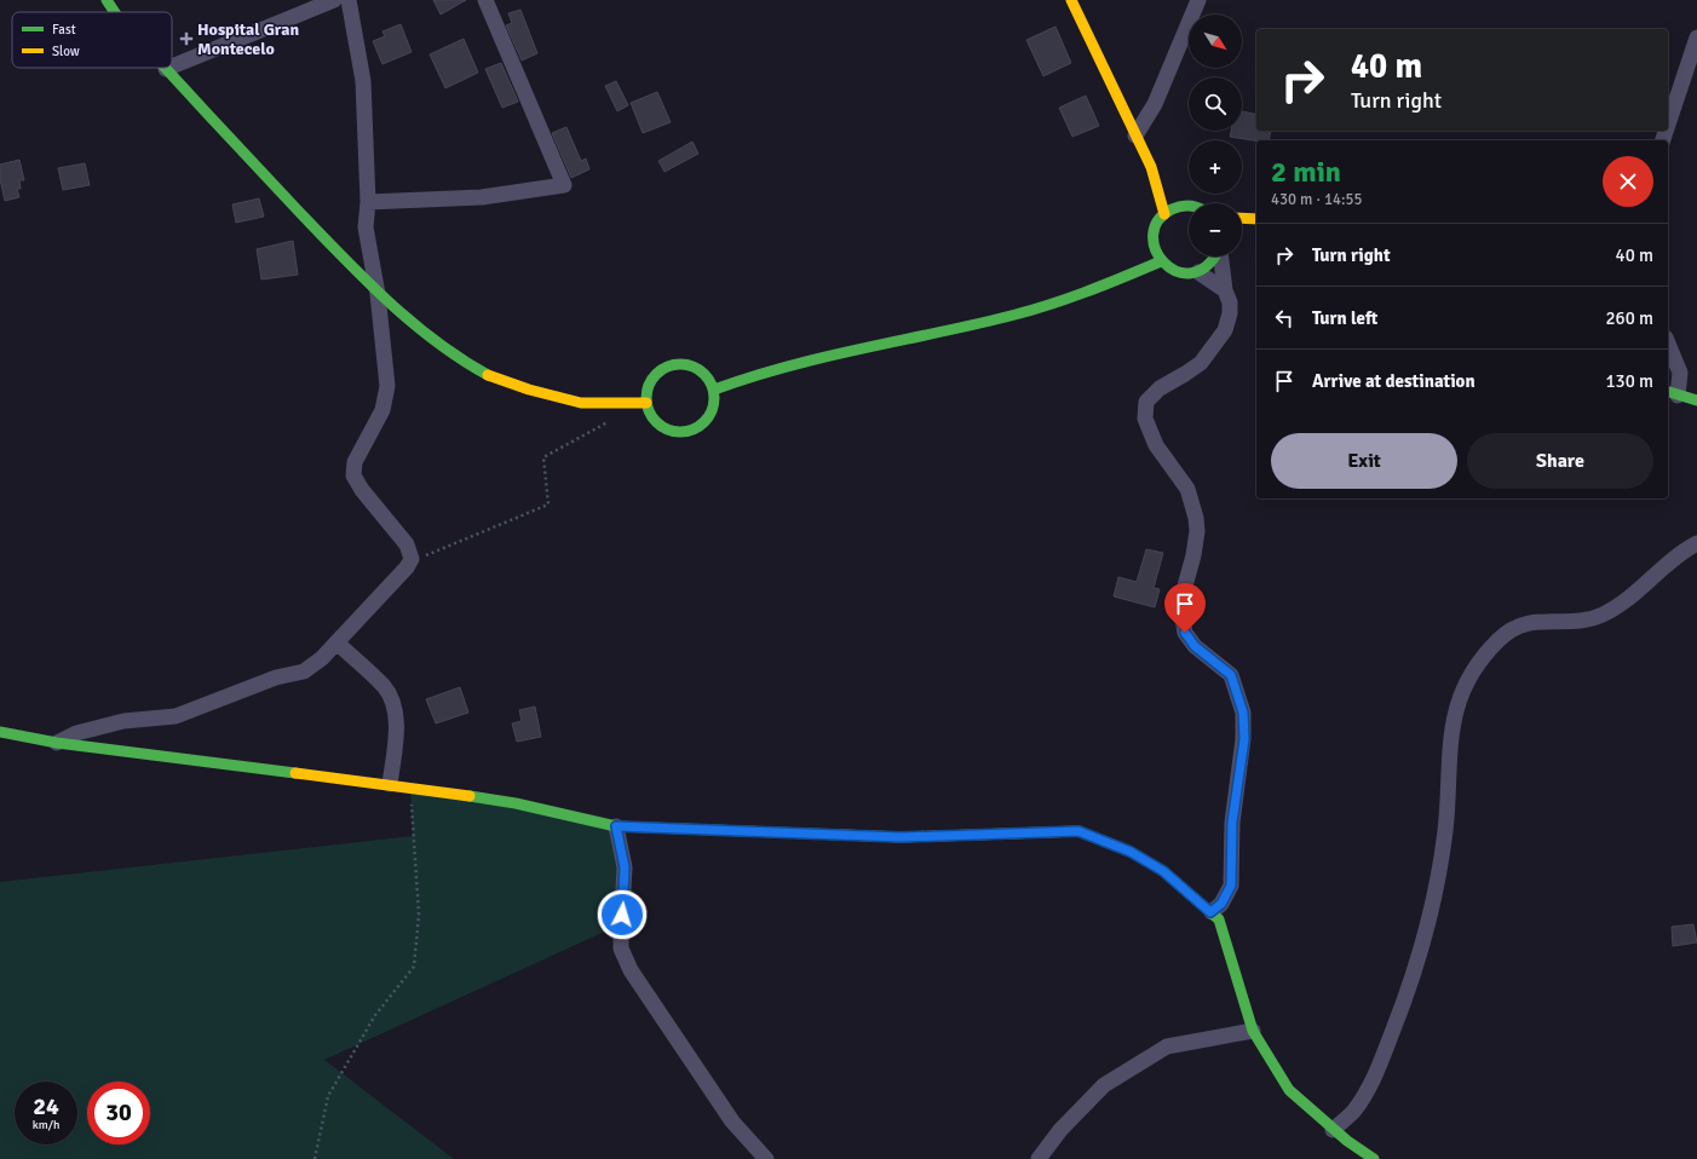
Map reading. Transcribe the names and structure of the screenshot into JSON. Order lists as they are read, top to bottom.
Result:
{
  "places": {
    "health": ["Hospital Gran Montecelo"]
  },
  "legend": ["Fast", "Slow"],
  "north": "bottom right",
  "page": {
    "map_buttons": ["+", "−"],
    "turn": ["40 m", "Turn right"],
    "heading": ["2 min", "430 m · 14:55"],
    "list": [
      {
        "name": "Turn right",
        "value": "40 m"
      },
      {
        "name": "Turn left",
        "value": "260 m"
      },
      {
        "name": "Arrive at destination",
        "value": "130 m"
      }
    ],
    "buttons": ["Exit", "Share"],
    "speed": "24 km/h",
    "limit": "30"
  }
}
